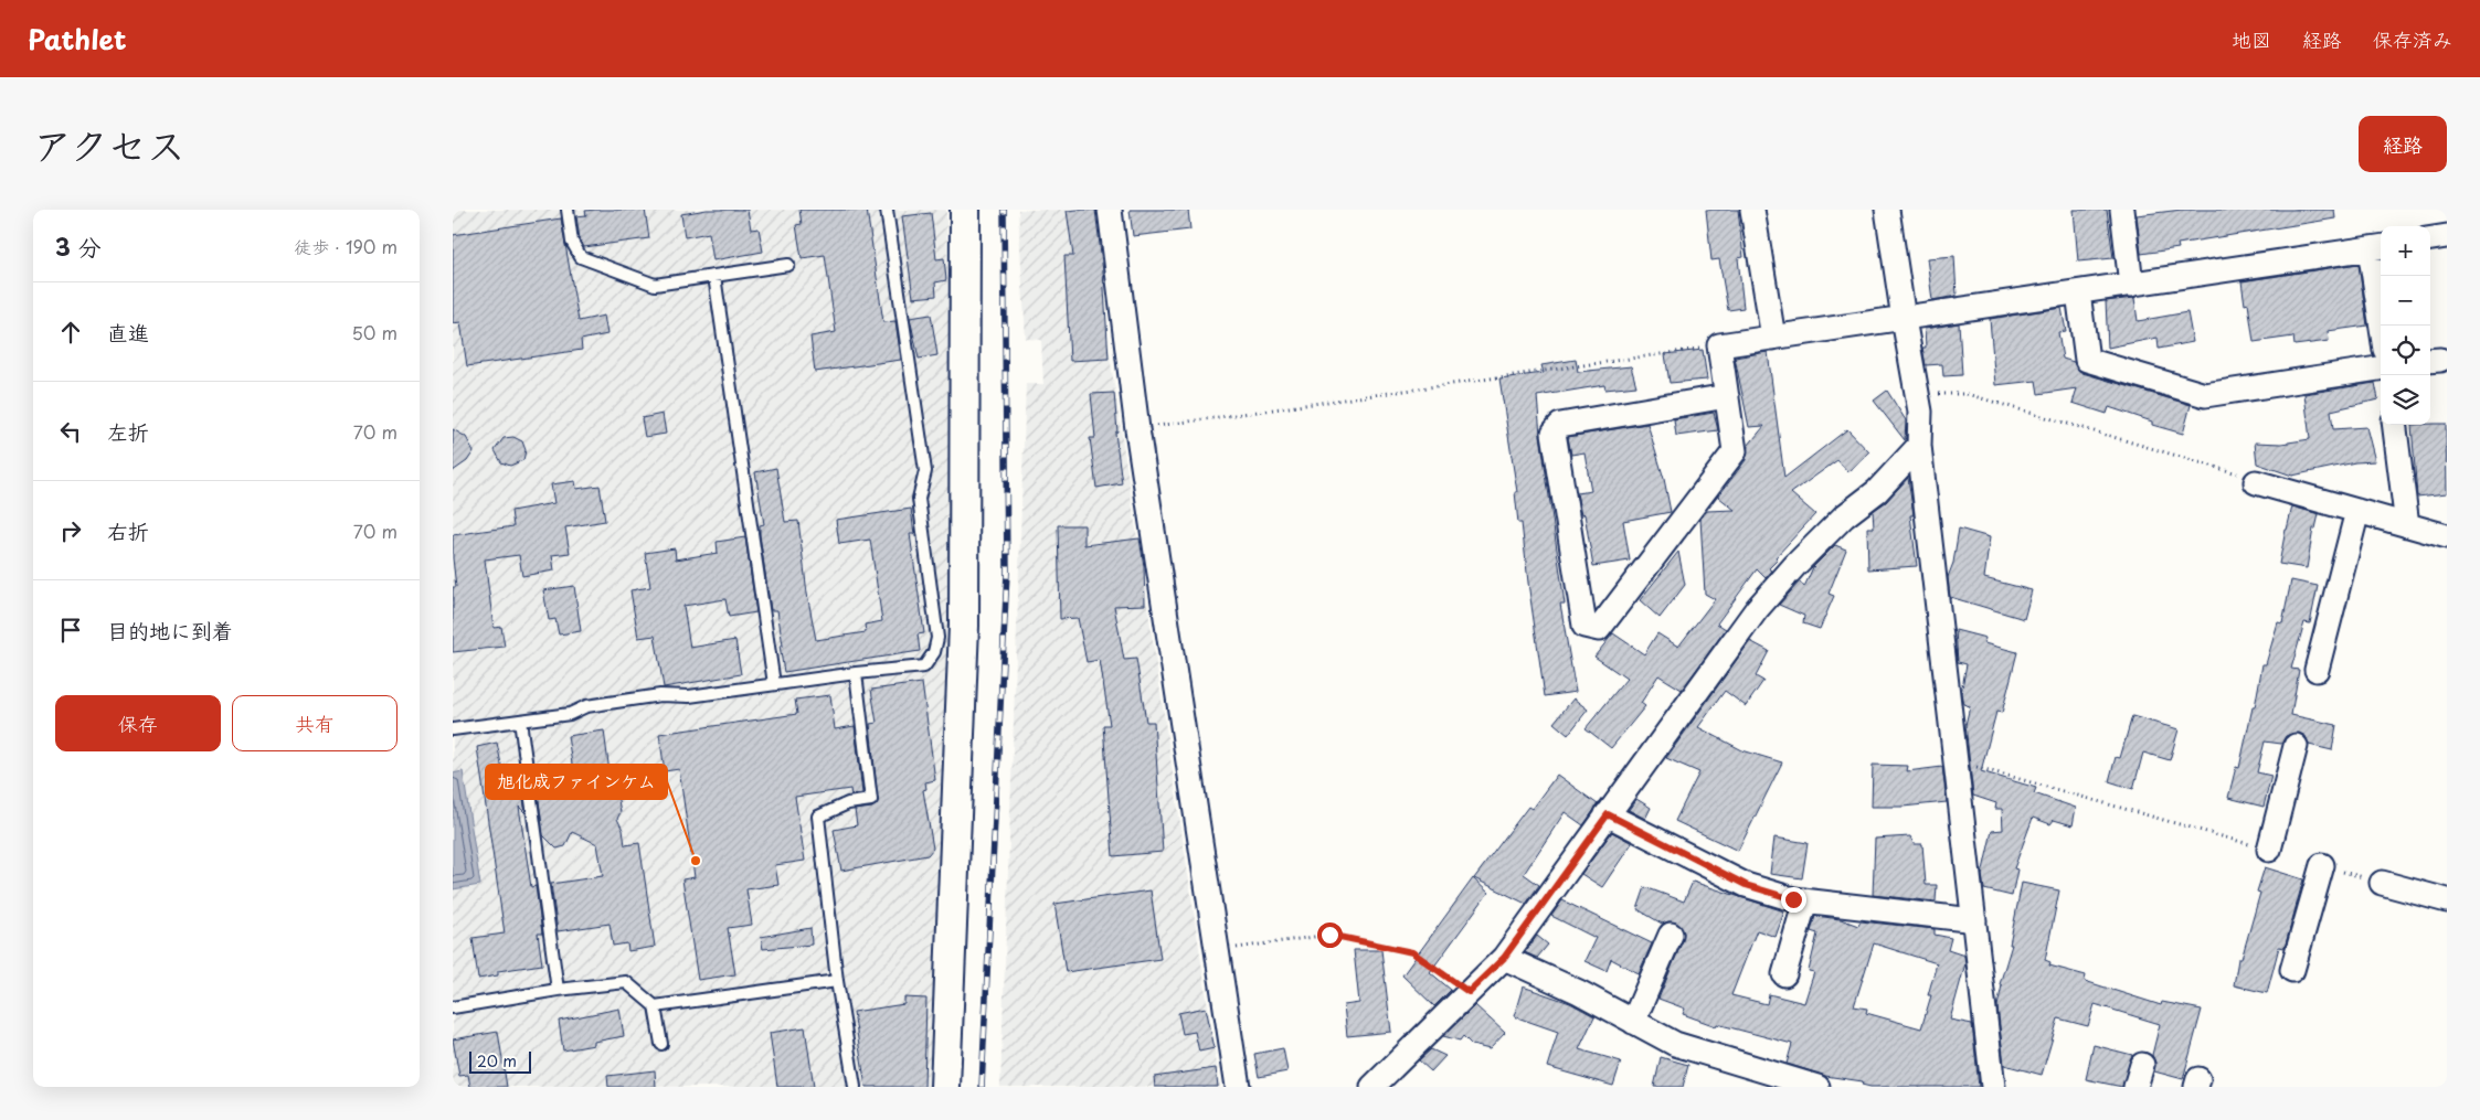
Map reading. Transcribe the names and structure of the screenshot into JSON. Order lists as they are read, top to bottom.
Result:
{
  "places": ["旭化成ファインケム"],
  "scale_bar": "20 m",
  "page": {
    "header": "Pathlet",
    "nav": ["地図", "経路", "保存済み"],
    "title": "アクセス",
    "buttons": [
      "経路",
      ["保存", "共有"]
    ],
    "heading": ["3 分", "徒歩 · 190 m"],
    "map_buttons": ["+", "−"],
    "list": [
      ["直進", "50 m"],
      ["左折", "70 m"],
      ["右折", "70 m"],
      "目的地に到着"
    ],
    "scale": "20 m"
  }
}
